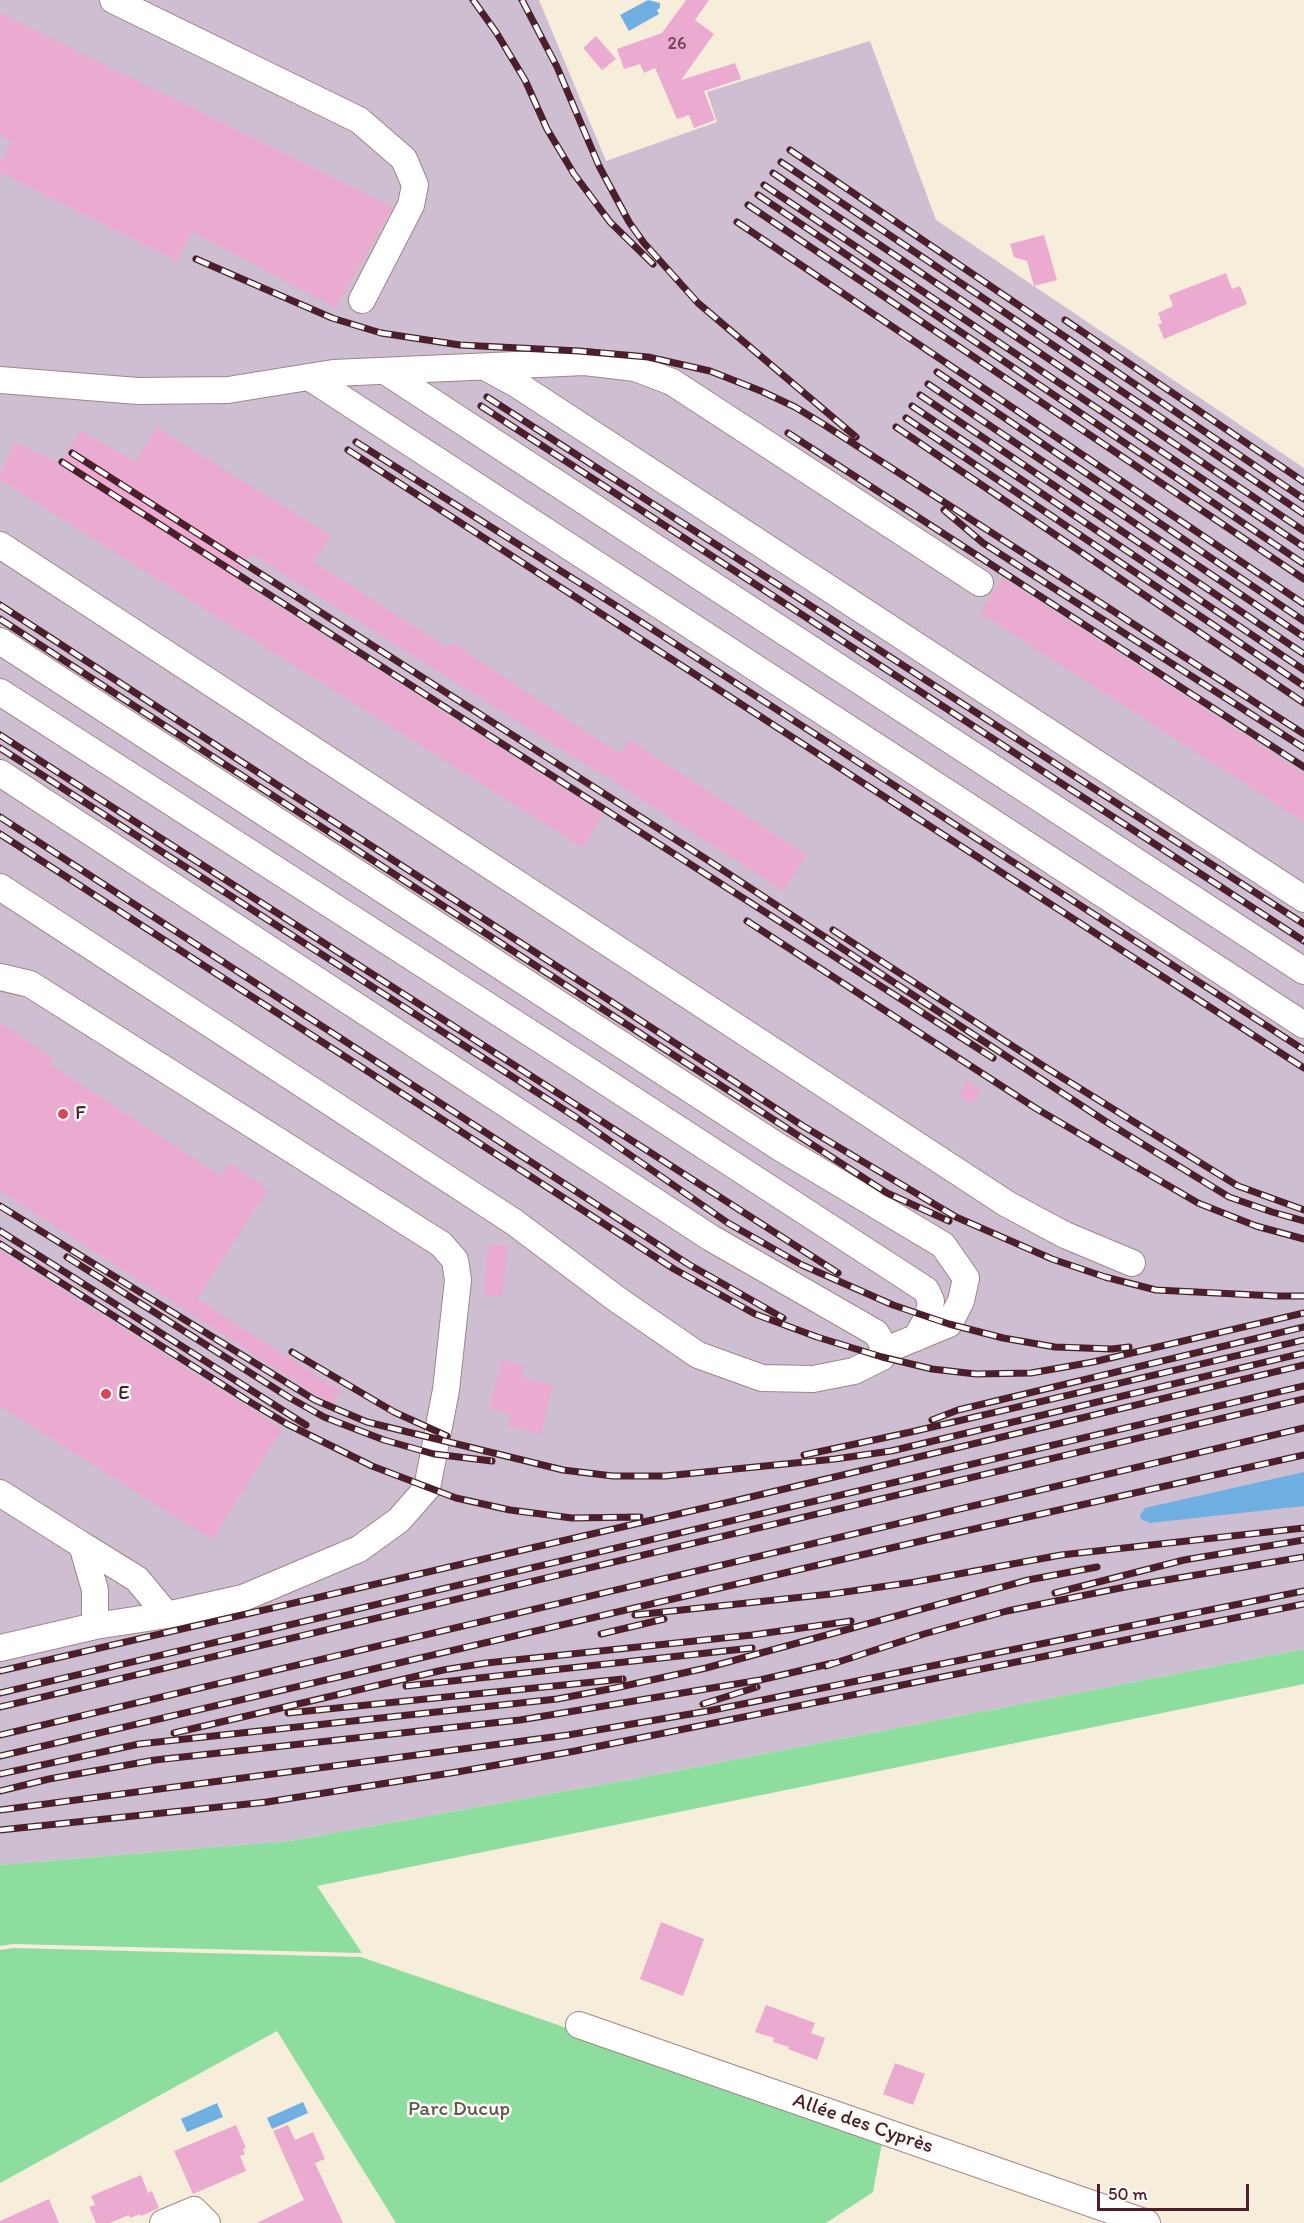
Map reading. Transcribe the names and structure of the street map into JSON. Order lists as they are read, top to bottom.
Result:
{
  "streets": {
    "street": ["Allée des Cyprès"]
  },
  "parks": ["Parc Ducup"],
  "places": ["F", "E"],
  "house_numbers": ["26"],
  "scale_bar": "50 m"
}
